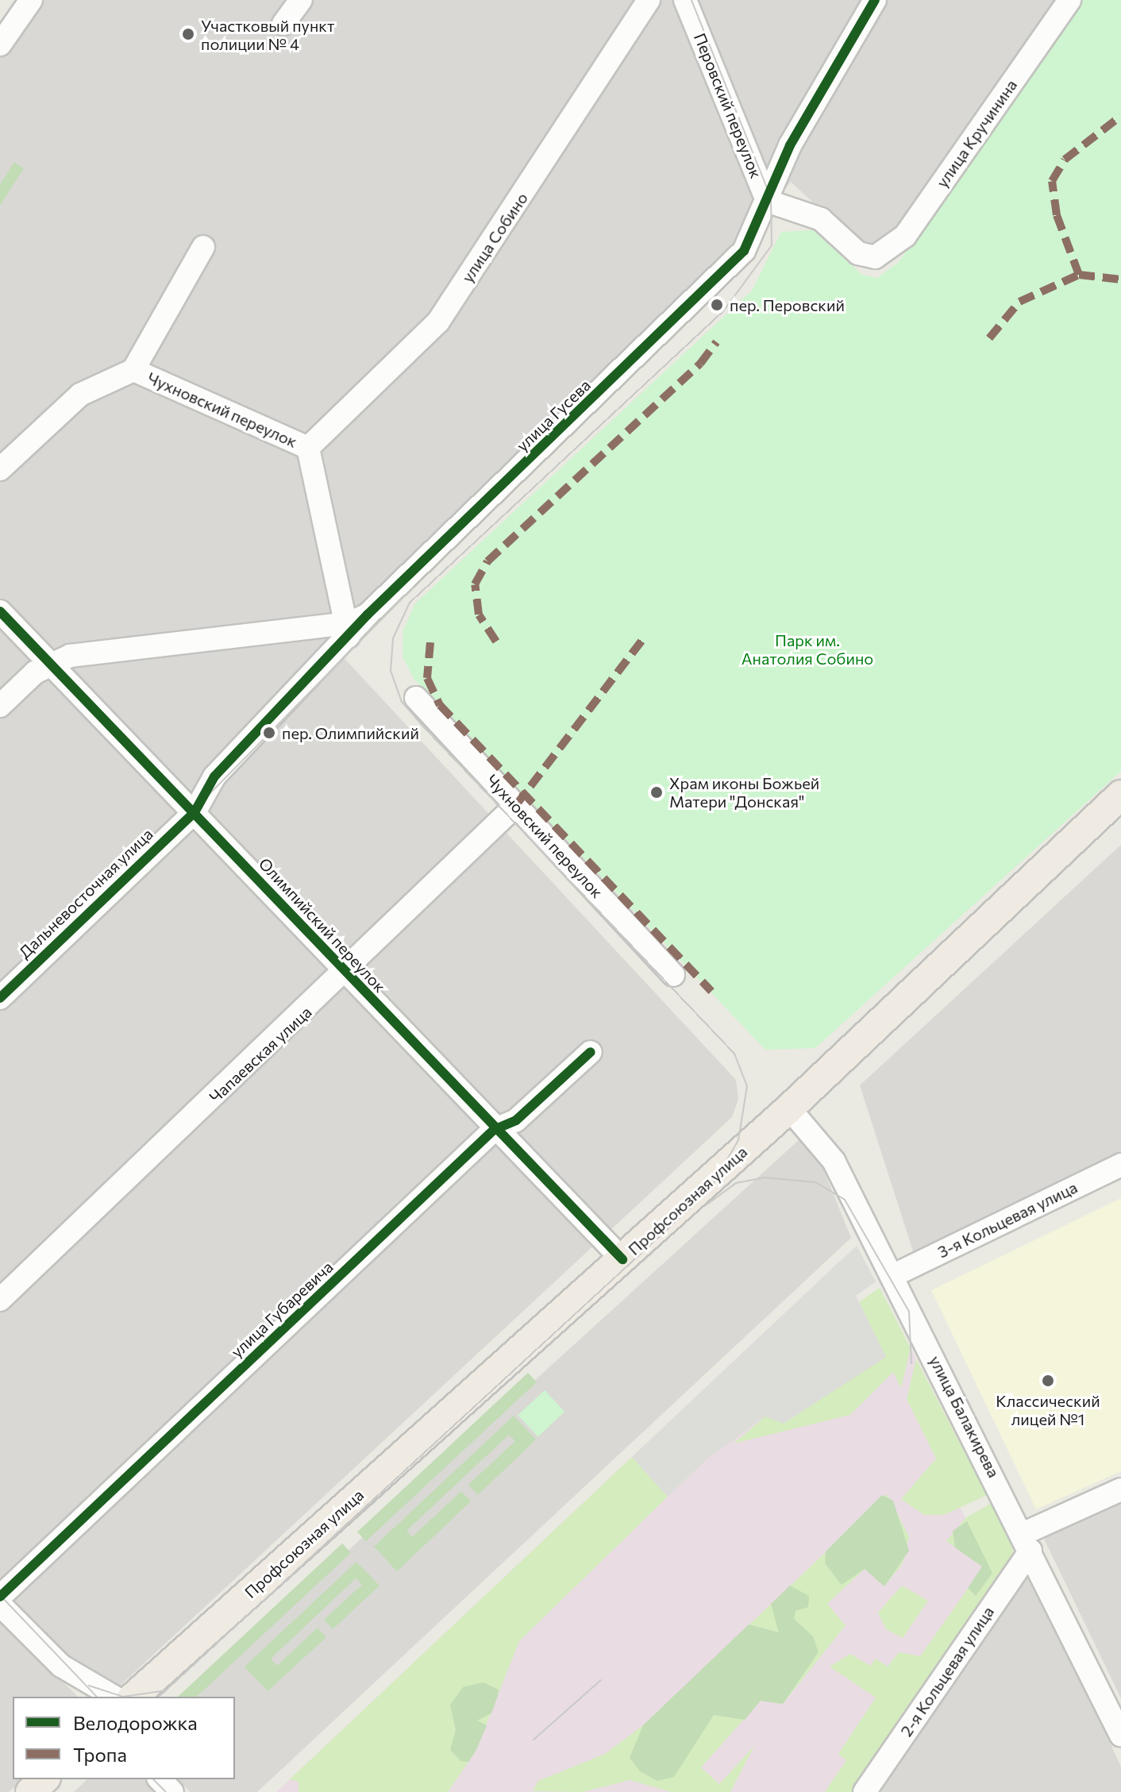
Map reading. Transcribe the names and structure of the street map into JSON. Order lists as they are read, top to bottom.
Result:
{
  "streets": {
    "main road": ["Профсоюзная улица"],
    "street": [
      "Перовский переулок",
      "улица Кручинина",
      "улица Собино",
      "Чухновский переулок",
      "улица Гусева",
      "Дальневосточная улица",
      "Олимпийский переулок",
      "Чапаевская улица",
      "3-я Кольцевая улица",
      "улица Губаревича",
      "улица Балакирева",
      "2-я Кольцевая улица"
    ]
  },
  "crossings": [
    ["Перовский переулок", "улица Кручинина"],
    ["Перовский переулок", "улица Гусева"],
    ["улица Кручинина", "улица Гусева"],
    ["улица Собино", "Чухновский переулок"],
    ["Чухновский переулок", "улица Гусева"],
    ["Чухновский переулок", "Чапаевская улица"],
    ["улица Гусева", "Дальневосточная улица"],
    ["улица Гусева", "Олимпийский переулок"],
    ["Дальневосточная улица", "Олимпийский переулок"],
    ["Олимпийский переулок", "Чапаевская улица"],
    ["Олимпийский переулок", "Профсоюзная улица"],
    ["Олимпийский переулок", "улица Губаревича"],
    ["Профсоюзная улица", "улица Балакирева"],
    ["3-я Кольцевая улица", "улица Балакирева"],
    ["улица Балакирева", "2-я Кольцевая улица"]
  ],
  "parks": ["Парк им. Анатолия Собино"],
  "places": [
    "Участковый пункт полиции № 4",
    "пер. Перовский",
    "пер. Олимпийский",
    "Храм иконы Божьей Матери \"Донская\"",
    "Классический лицей №1"
  ],
  "legend": ["Велодорожка", "Тропа"]
}
